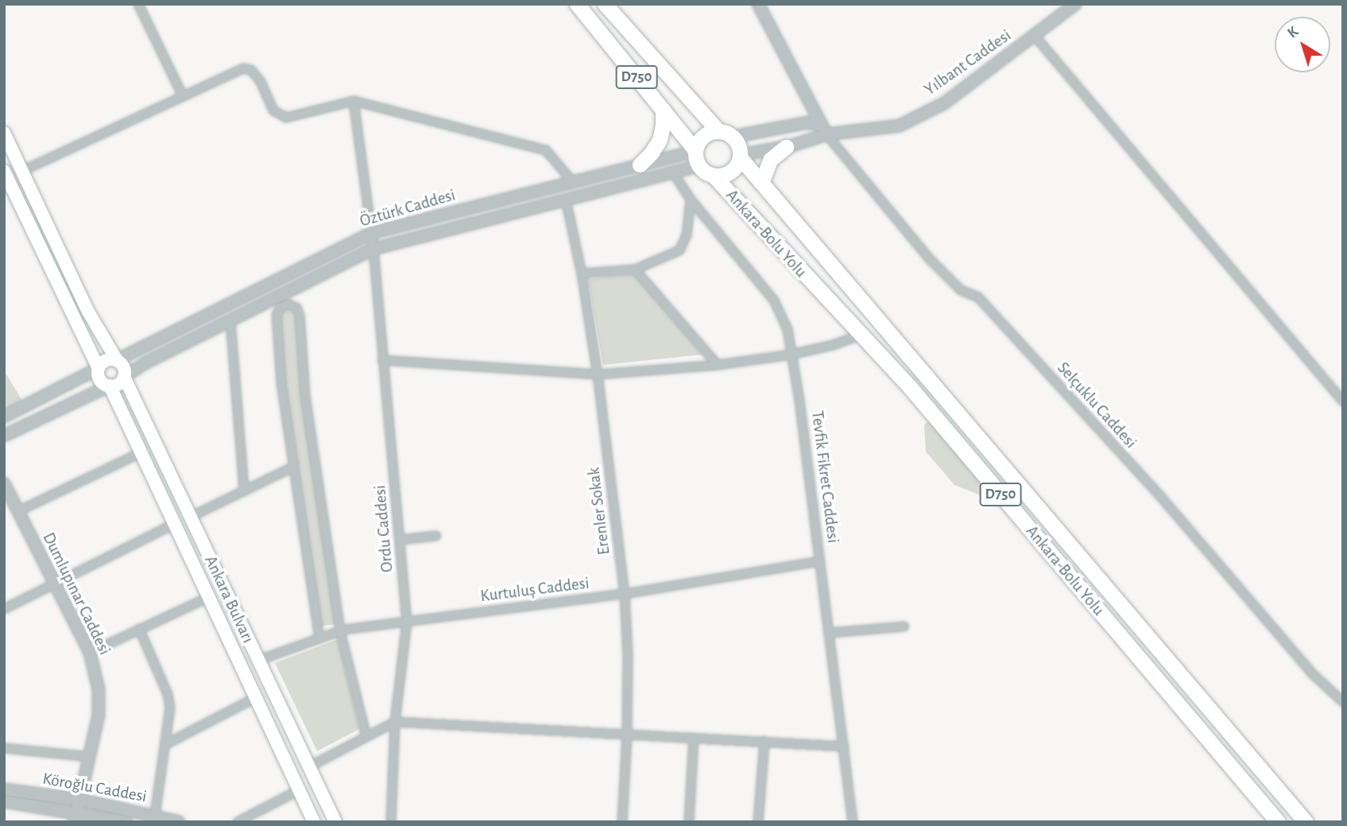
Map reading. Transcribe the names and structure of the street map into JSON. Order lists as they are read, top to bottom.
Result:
{
  "streets": {
    "highway": ["D750", "Ankara-Bolu Yolu"],
    "main road": ["Ankara Bulvarı"],
    "street": [
      "Yılbant Caddesi",
      "Öztürk Caddesi",
      "Selçuklu Caddesi",
      "Tevfik Fikret Caddesi",
      "Erenler Sokak",
      "Ordu Caddesi",
      "Kurtuluş Caddesi",
      "Dumlupınar Caddesi",
      "Köroğlu Caddesi"
    ]
  },
  "crossings": [
    ["Yılbant Caddesi", "D750"],
    ["Yılbant Caddesi", "Öztürk Caddesi"],
    ["Yılbant Caddesi", "Ankara-Bolu Yolu"],
    ["Yılbant Caddesi", "Selçuklu Caddesi"],
    ["D750", "Öztürk Caddesi"],
    ["D750", "Ankara-Bolu Yolu"],
    ["Öztürk Caddesi", "Ankara-Bolu Yolu"],
    ["Öztürk Caddesi", "Tevfik Fikret Caddesi"],
    ["Öztürk Caddesi", "Erenler Sokak"],
    ["Öztürk Caddesi", "Ordu Caddesi"],
    ["Öztürk Caddesi", "Ankara Bulvarı"],
    ["Tevfik Fikret Caddesi", "Kurtuluş Caddesi"],
    ["Erenler Sokak", "Kurtuluş Caddesi"],
    ["Ordu Caddesi", "Kurtuluş Caddesi"],
    ["Kurtuluş Caddesi", "Ankara Bulvarı"],
    ["Dumlupınar Caddesi", "Köroğlu Caddesi"]
  ],
  "north": "top left"
}
